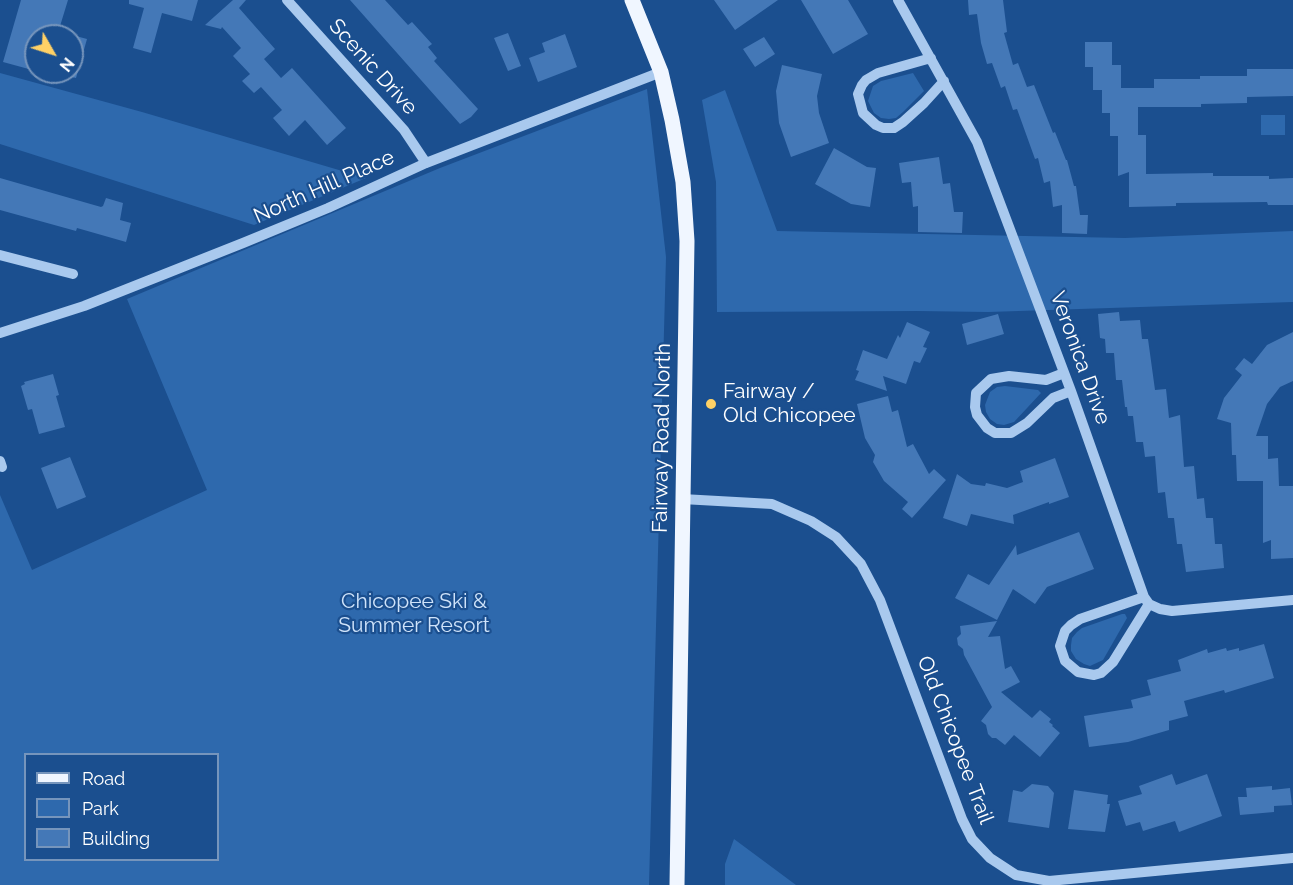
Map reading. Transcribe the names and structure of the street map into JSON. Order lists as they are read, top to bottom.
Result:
{
  "streets": {
    "main road": ["Fairway Road North"],
    "street": [
      "Scenic Drive",
      "North Hill Place",
      "Veronica Drive",
      "Old Chicopee Trail"
    ]
  },
  "crossings": [
    ["Scenic Drive", "North Hill Place"],
    ["North Hill Place", "Fairway Road North"],
    ["Fairway Road North", "Old Chicopee Trail"]
  ],
  "parks": ["Chicopee Ski & Summer Resort"],
  "places": ["Fairway / Old Chicopee"],
  "legend": ["Road", "Park", "Building"],
  "north": "bottom right"
}
